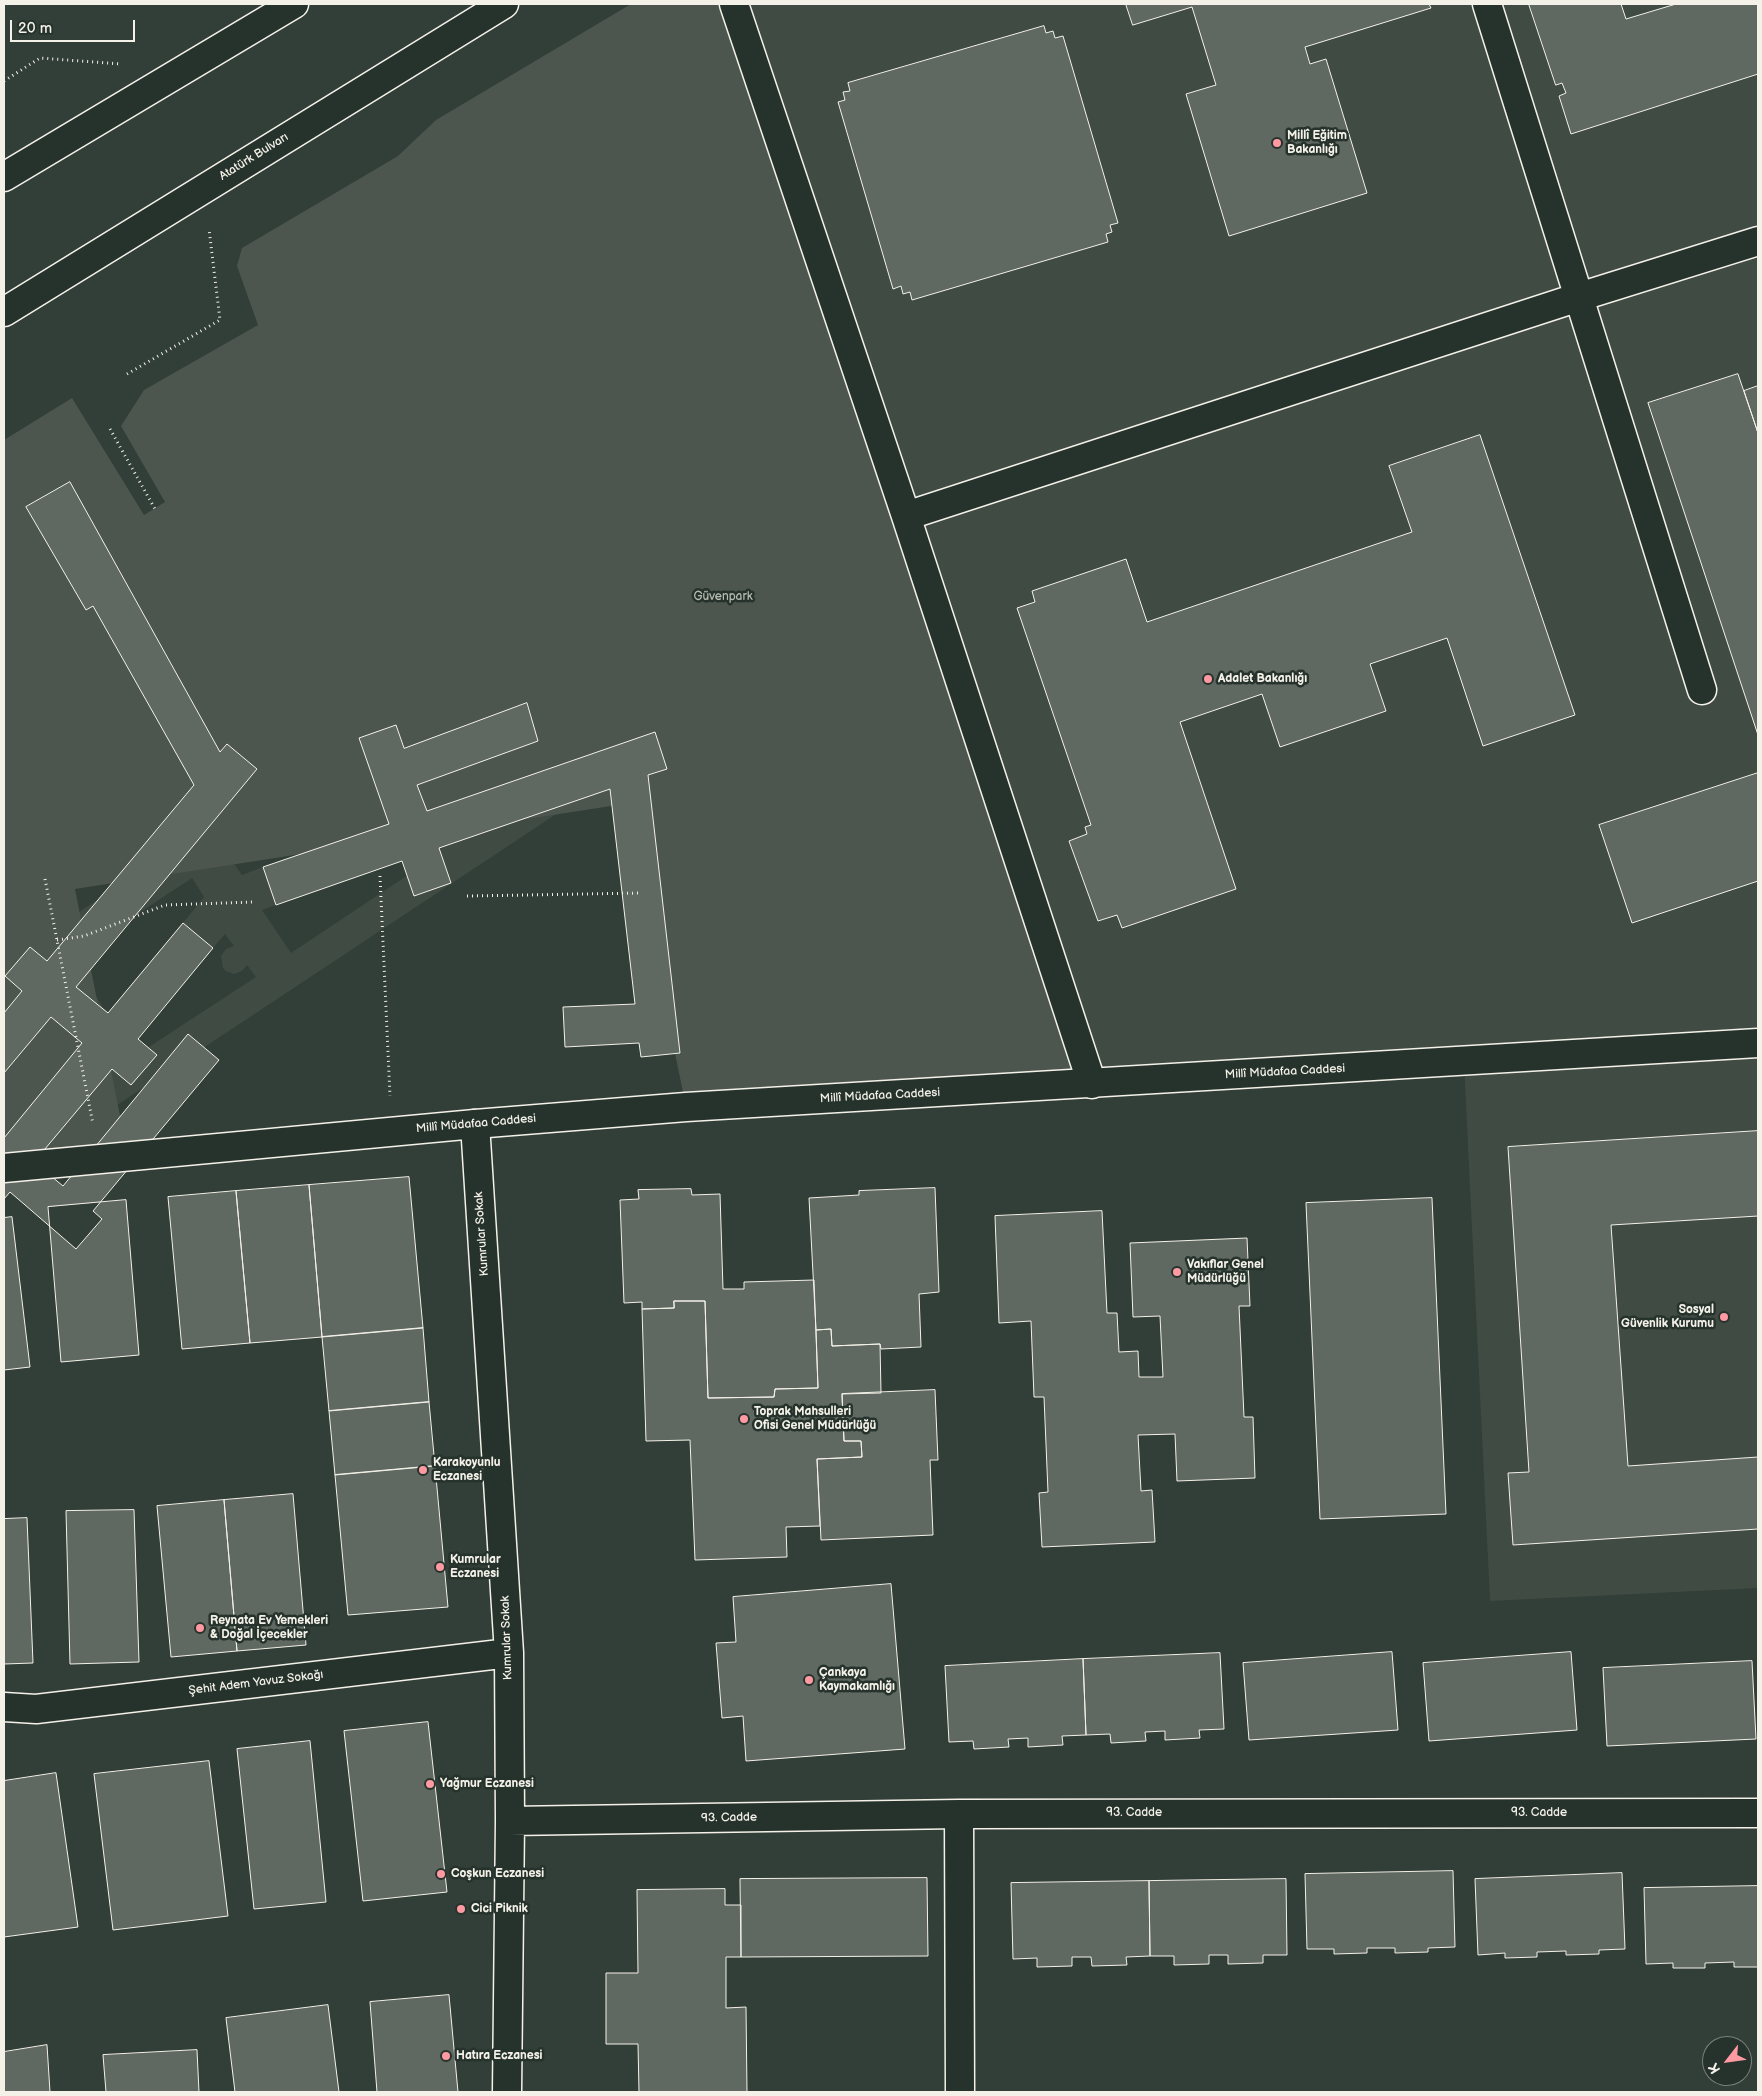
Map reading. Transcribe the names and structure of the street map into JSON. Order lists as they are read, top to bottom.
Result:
{
  "streets": {
    "street": [
      "Atatürk Bulvarı",
      "Millî Müdafaa Caddesi",
      "Kumrular Sokak",
      "Şehit Adem Yavuz Sokağı",
      "93. Cadde"
    ]
  },
  "crossings": [
    ["Millî Müdafaa Caddesi", "Kumrular Sokak"],
    ["Kumrular Sokak", "Şehit Adem Yavuz Sokağı"],
    ["Kumrular Sokak", "93. Cadde"]
  ],
  "parks": ["Güvenpark"],
  "places": [
    "Millî Eğitim Bakanlığı",
    "Adalet Bakanlığı",
    "Vakıflar Genel Müdürlüğü",
    "Sosyal Güvenlik Kurumu",
    "Toprak Mahsulleri Ofisi Genel Müdürlüğü",
    "Karakoyunlu Eczanesi",
    "Kumrular Eczanesi",
    "Reynata Ev Yemekleri & Doğal İçecekler",
    "Çankaya Kaymakamlığı",
    "Yağmur Eczanesi",
    "Coşkun Eczanesi",
    "Cici Piknik",
    "Hatıra Eczanesi"
  ],
  "scale_bar": "20 m",
  "north": "bottom left"
}
